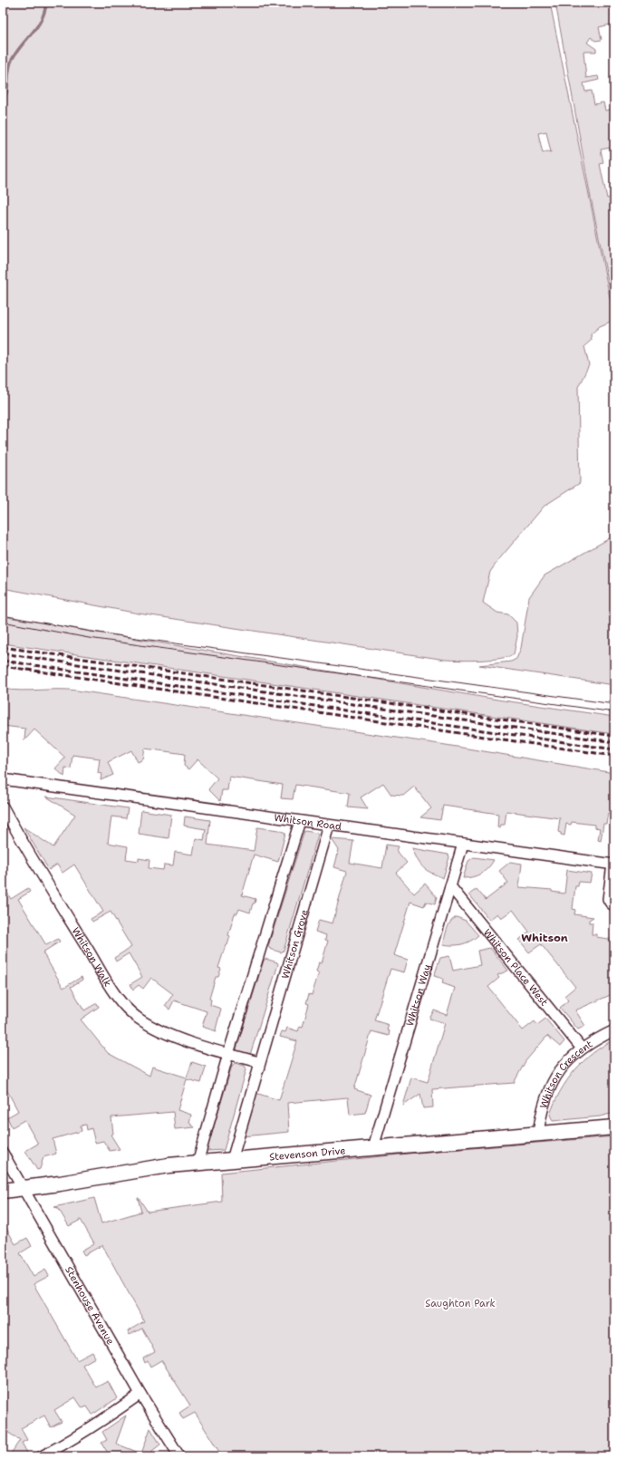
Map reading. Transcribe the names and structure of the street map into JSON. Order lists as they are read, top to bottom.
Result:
{
  "streets": {
    "street": [
      "Whitson Road",
      "Whitson Grove",
      "Whitson Walk",
      "Whitson Place West",
      "Whitson Way",
      "Whitson Crescent",
      "Stevenson Drive",
      "Stenhouse Avenue"
    ]
  },
  "crossings": [
    ["Whitson Road", "Whitson Grove"],
    ["Whitson Road", "Whitson Way"],
    ["Whitson Grove", "Stevenson Drive"],
    ["Whitson Place West", "Whitson Way"],
    ["Whitson Place West", "Whitson Crescent"],
    ["Whitson Way", "Stevenson Drive"],
    ["Whitson Crescent", "Stevenson Drive"],
    ["Stevenson Drive", "Stenhouse Avenue"]
  ],
  "districts": ["Whitson"],
  "parks": ["Saughton Park"]
}
